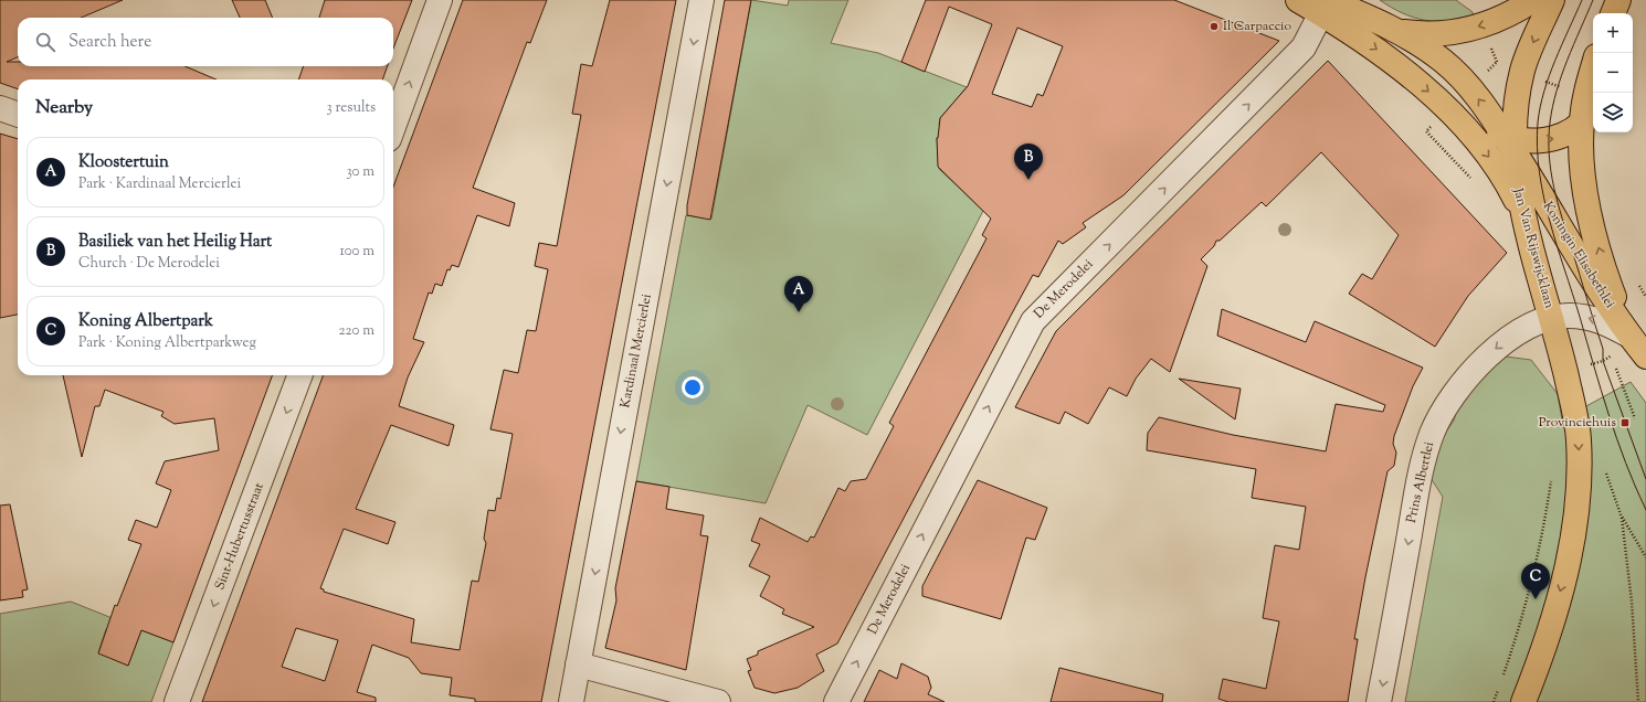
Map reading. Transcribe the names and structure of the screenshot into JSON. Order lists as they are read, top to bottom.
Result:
{
  "streets": {
    "main road": ["Jan Van Rijswijcklaan", "Koningin Elisabethlei"],
    "street": [
      "De Merodelei",
      "Kardinaal Mercierlei",
      "Prins Albertlei",
      "Sint-Hubertusstraat"
    ]
  },
  "crossings": [
    ["Jan Van Rijswijcklaan", "Koningin Elisabethlei"],
    ["Jan Van Rijswijcklaan", "Prins Albertlei"],
    ["Koningin Elisabethlei", "Prins Albertlei"]
  ],
  "one_way": [
    "Jan Van Rijswijcklaan",
    "De Merodelei",
    "Kardinaal Mercierlei",
    "Prins Albertlei",
    "Sint-Hubertusstraat"
  ],
  "places": {
    "other": ["Il Carpaccio"],
    "transit": ["Provinciehuis"]
  },
  "page": {
    "map_buttons": ["+", "−"],
    "search": "Search here",
    "heading": ["Nearby", "3 results"],
    "list": [
      {
        "mark": "A",
        "name": "Kloostertuin",
        "note": "Park · Kardinaal Mercierlei",
        "value": "30 m"
      },
      {
        "mark": "B",
        "name": "Basiliek van het Heilig Hart",
        "note": "Church · De Merodelei",
        "value": "100 m"
      },
      {
        "mark": "C",
        "name": "Koning Albertpark",
        "note": "Park · Koning Albertparkweg",
        "value": "220 m"
      }
    ],
    "pins": ["B", "A", "C"]
  }
}
